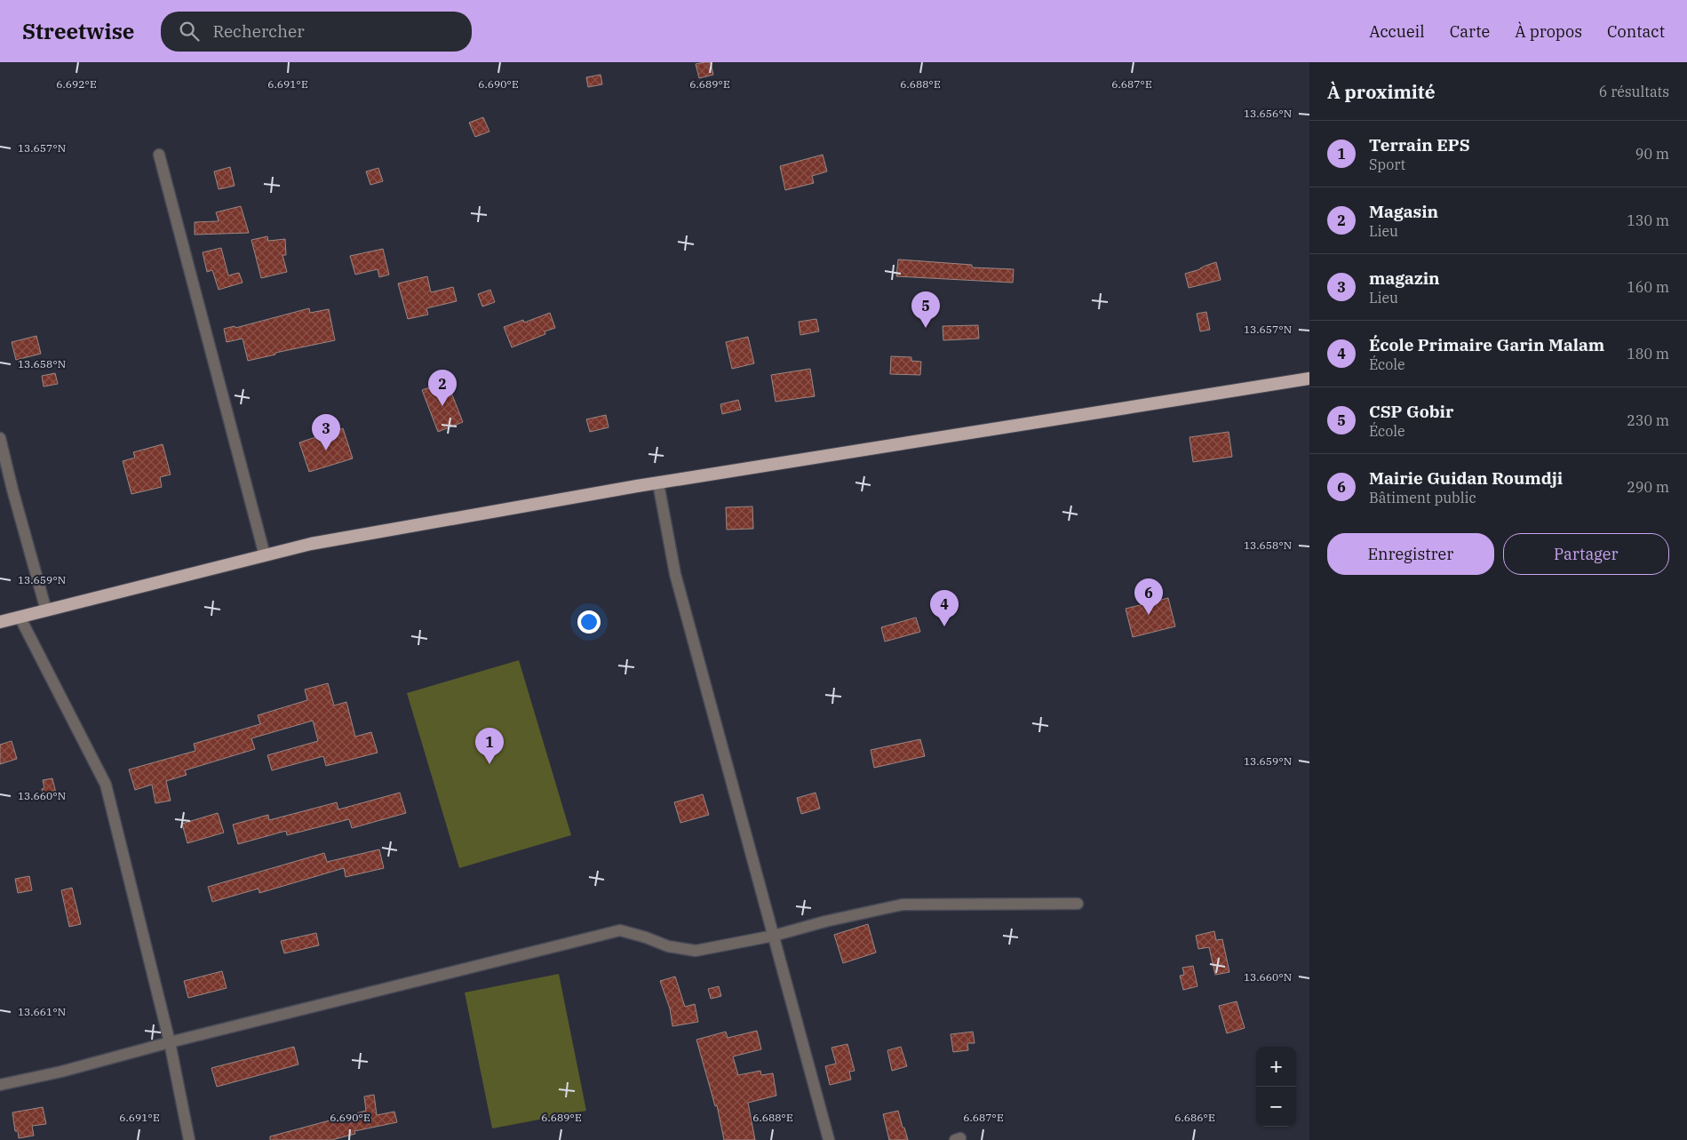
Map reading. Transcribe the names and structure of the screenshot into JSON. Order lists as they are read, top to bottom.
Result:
{
  "page": {
    "header": "Streetwise",
    "search": "Rechercher",
    "nav": [
      "Accueil",
      "Carte",
      "À propos",
      "Contact"
    ],
    "heading": ["À proximité", "6 résultats"],
    "list": [
      {
        "mark": "1",
        "name": "Terrain EPS",
        "note": "Sport",
        "value": "90 m"
      },
      {
        "mark": "2",
        "name": "Magasin",
        "note": "Lieu",
        "value": "130 m"
      },
      {
        "mark": "3",
        "name": "magazin",
        "note": "Lieu",
        "value": "160 m"
      },
      {
        "mark": "4",
        "name": "École Primaire Garin Malam",
        "note": "École",
        "value": "180 m"
      },
      {
        "mark": "5",
        "name": "CSP Gobir",
        "note": "École",
        "value": "230 m"
      },
      {
        "mark": "6",
        "name": "Mairie Guidan Roumdji",
        "note": "Bâtiment public",
        "value": "290 m"
      }
    ],
    "pins": [
      "5",
      "2",
      "3",
      "6",
      "4",
      "1"
    ],
    "buttons": ["Enregistrer", "Partager"],
    "map_buttons": ["+", "−"]
  },
  "coordinates": [
    "6.692°E",
    "6.691°E",
    "6.690°E",
    "6.689°E",
    "6.688°E",
    "6.687°E",
    "13.656°N",
    "13.657°N",
    "13.658°N",
    "13.659°N",
    "13.660°N",
    "13.661°N",
    "6.686°E"
  ]
}
